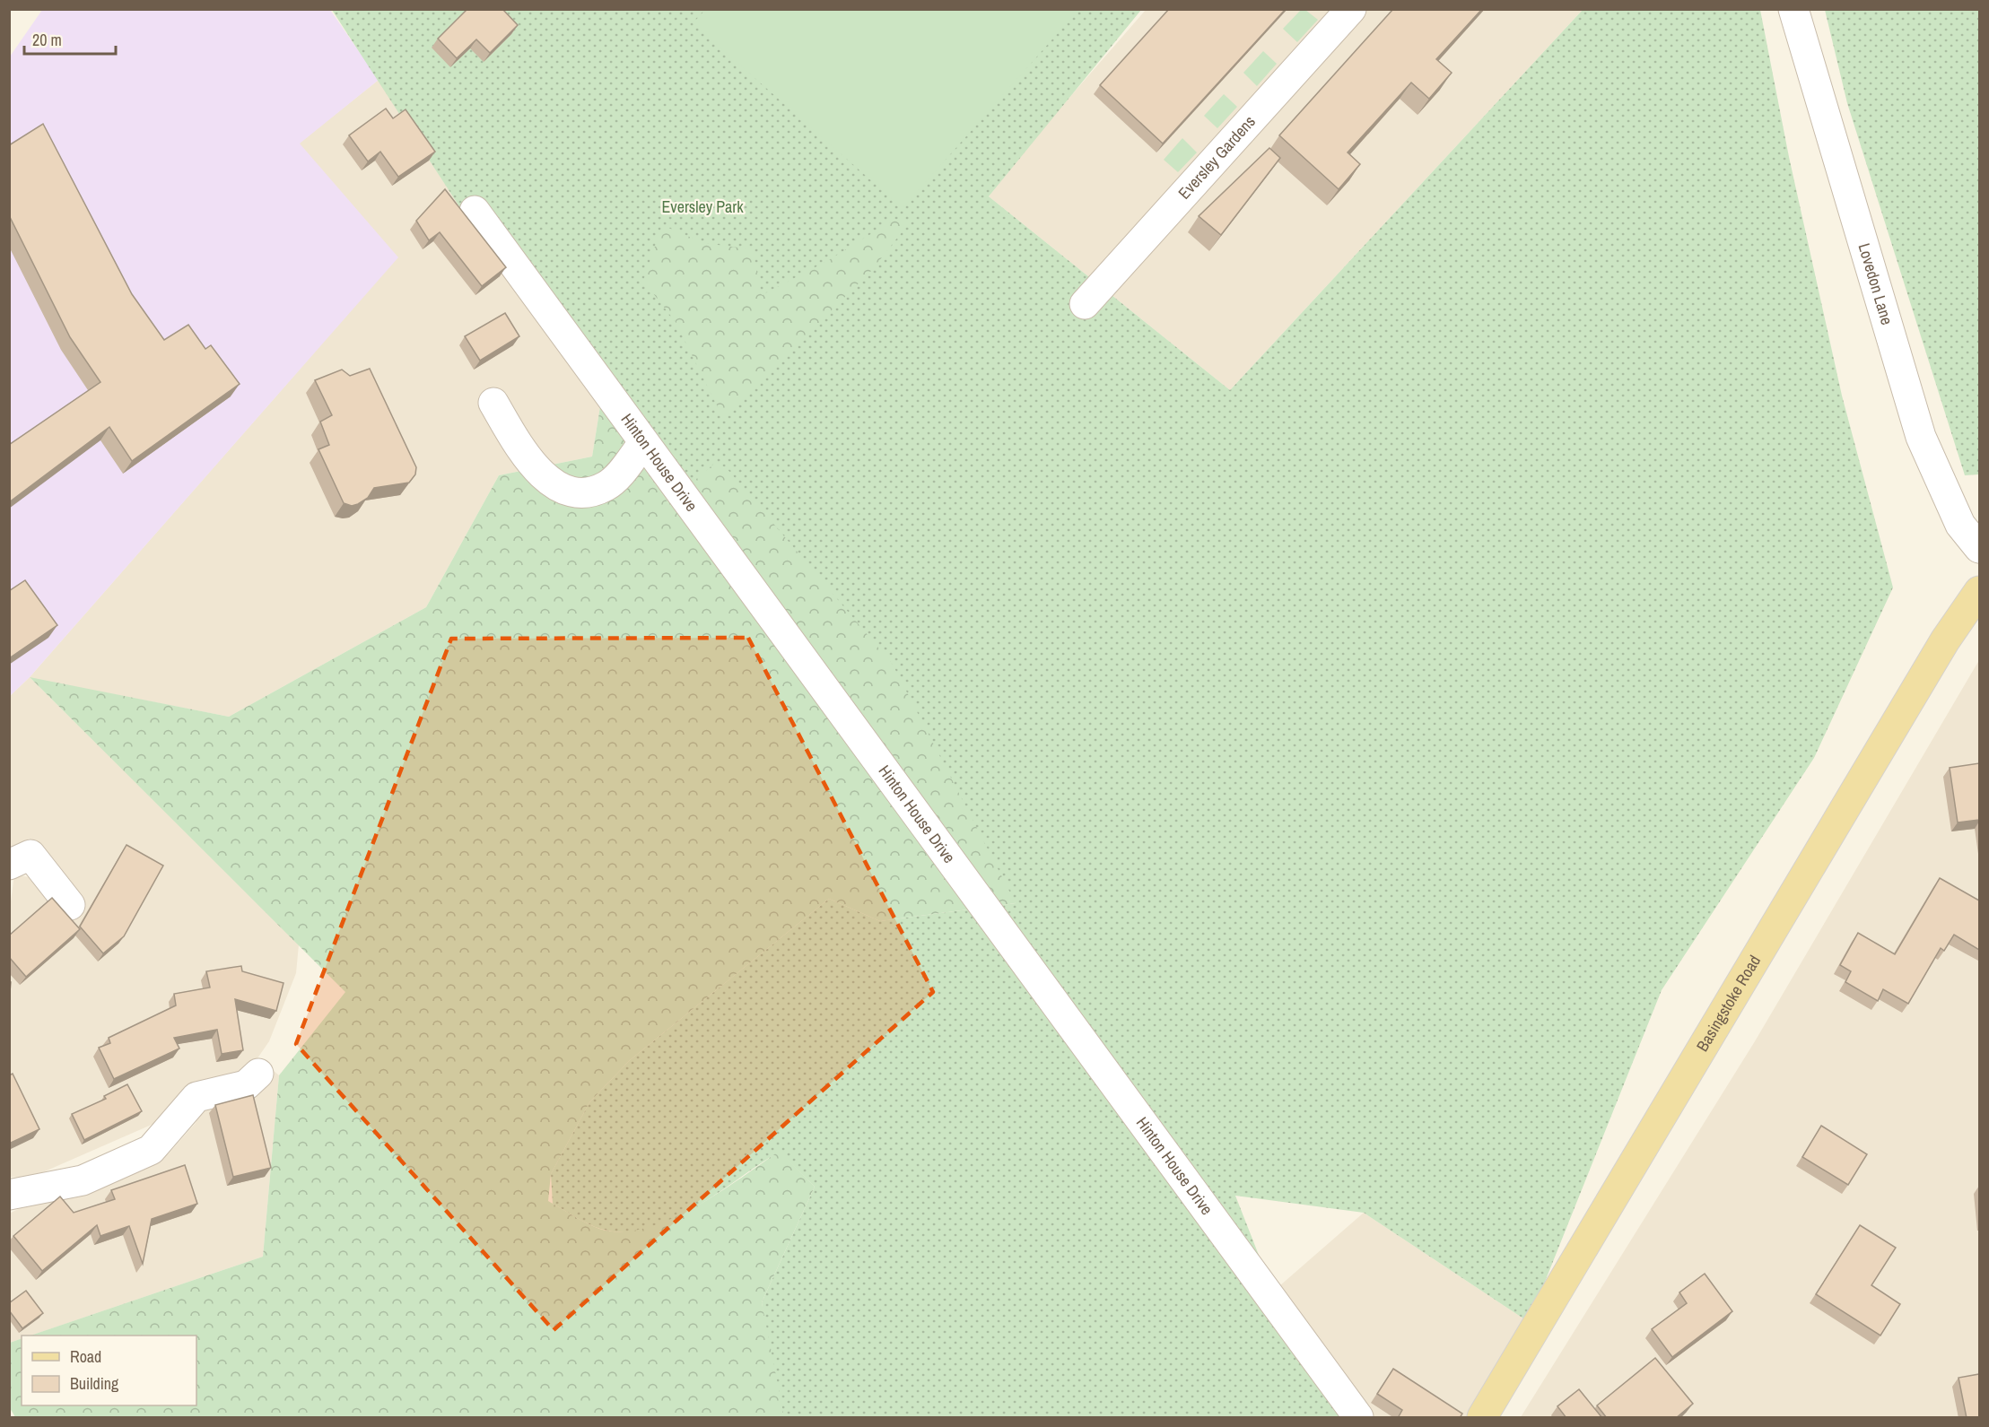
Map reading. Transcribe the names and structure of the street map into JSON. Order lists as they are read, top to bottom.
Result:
{
  "streets": {
    "main road": ["Basingstoke Road"],
    "street": ["Eversley Gardens", "Lovedon Lane", "Hinton House Drive"]
  },
  "parks": ["Eversley Park"],
  "legend": ["Road", "Building"],
  "scale_bar": "20 m"
}
